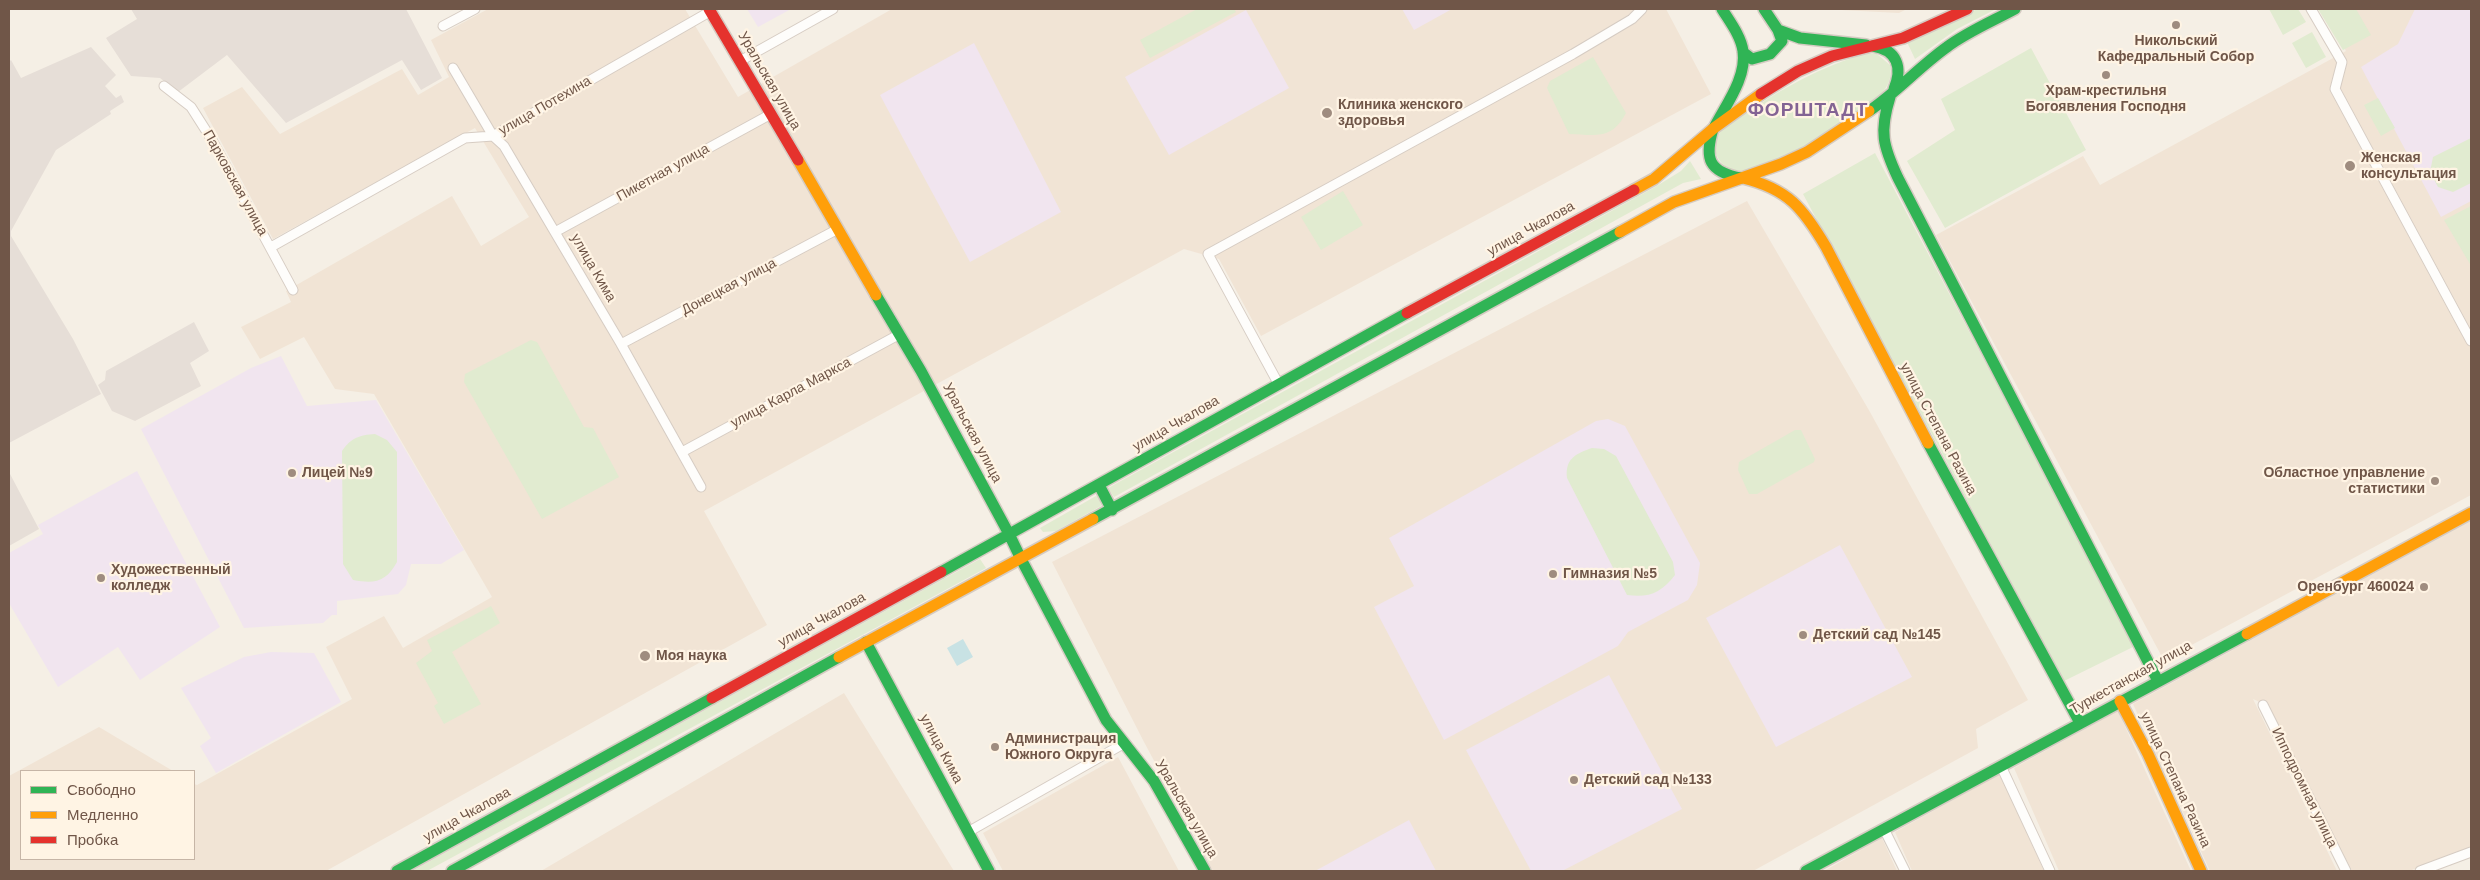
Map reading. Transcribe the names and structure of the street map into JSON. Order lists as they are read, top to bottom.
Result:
{
  "streets": {
    "main road": [
      "Уральская улица",
      "улица Чкалова",
      "улица Кима",
      "улица Степана Разина",
      "Туркестанская улица"
    ],
    "street": [
      "улица Потехина",
      "Пикетная улица",
      "Парковская улица",
      "Донецкая улица",
      "улица Карла Маркса",
      "Ипподромная улица"
    ]
  },
  "crossings": [
    ["Уральская улица", "улица Потехина"],
    ["Уральская улица", "Пикетная улица"],
    ["Уральская улица", "улица Чкалова"],
    ["Уральская улица", "Донецкая улица"],
    ["Уральская улица", "улица Карла Маркса"],
    ["улица Потехина", "Парковская улица"],
    ["улица Потехина", "улица Кима"],
    ["Пикетная улица", "улица Кима"],
    ["улица Чкалова", "улица Степана Разина"],
    ["улица Кима", "Донецкая улица"],
    ["улица Кима", "улица Карла Маркса"],
    ["улица Степана Разина", "Туркестанская улица"]
  ],
  "districts": ["ФОРШТАДТ"],
  "places": [
    "Никольский Кафедральный Собор",
    "Храм-крестильня Богоявления Господня",
    "Клиника женского здоровья",
    "Женская консультация",
    "Лицей №9",
    "Областное управление статистики",
    "Гимназия №5",
    "Художественный колледж",
    "Оренбург 460024",
    "Детский сад №145",
    "Моя наука",
    "Администрация Южного Округа",
    "Детский сад №133"
  ],
  "legend": ["Свободно", "Медленно", "Пробка"]
}
